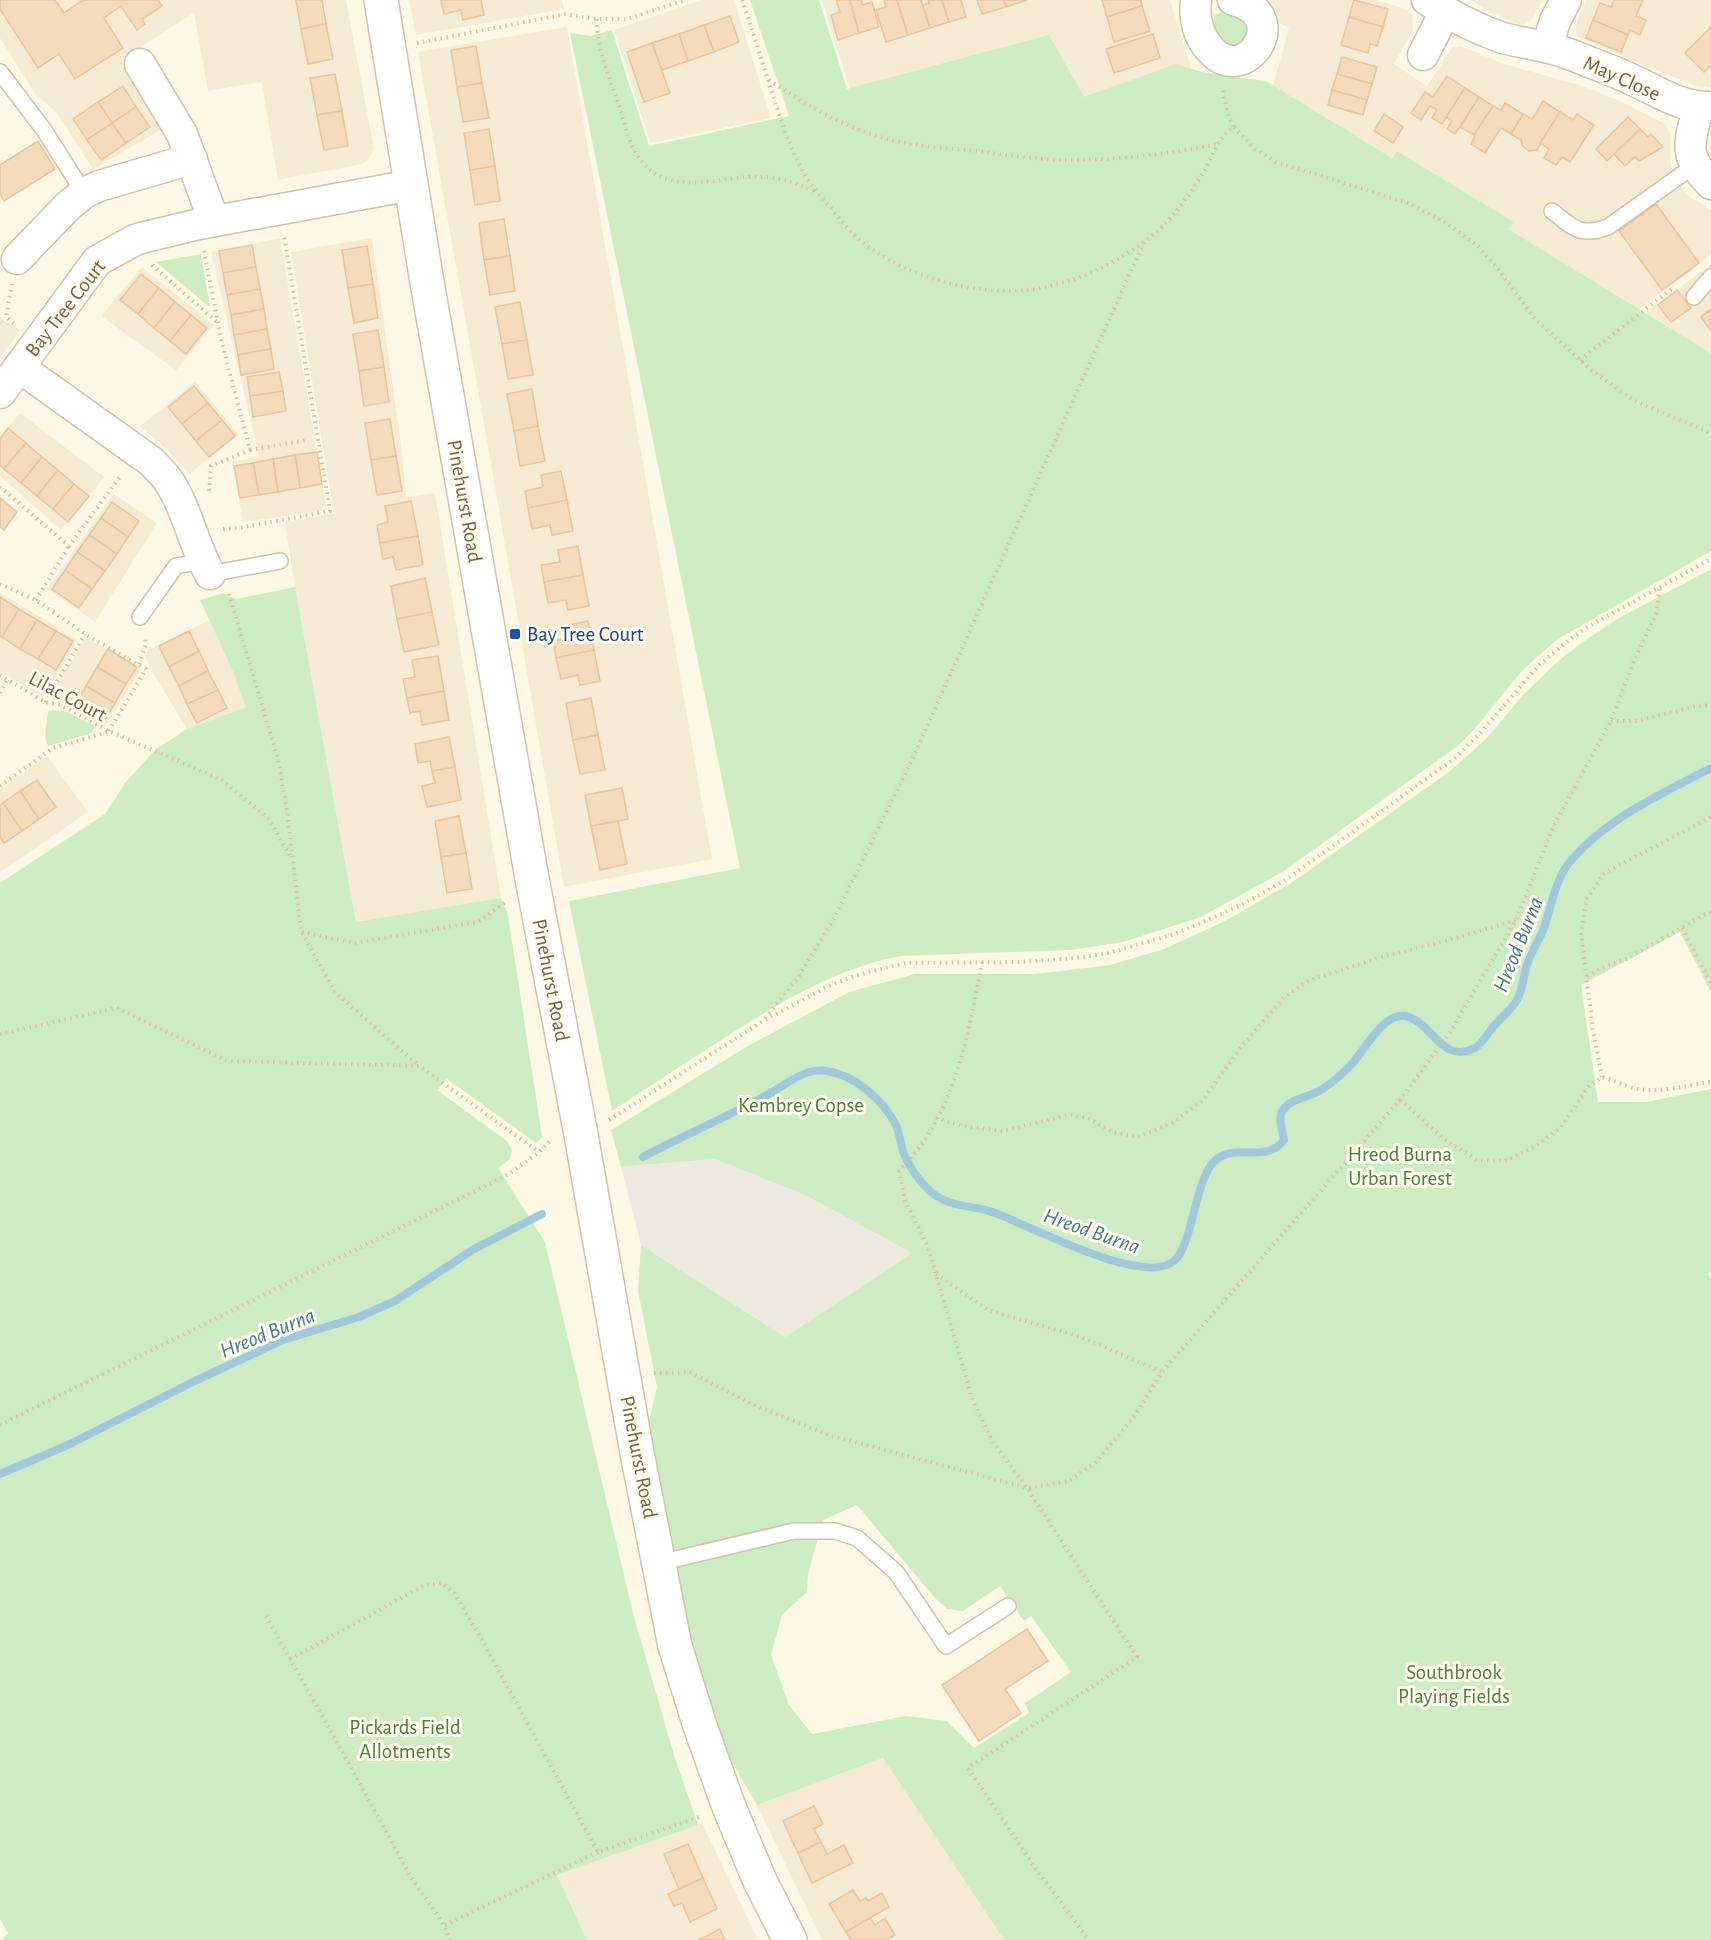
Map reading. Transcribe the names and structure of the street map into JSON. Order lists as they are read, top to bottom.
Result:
{
  "streets": {
    "street": ["May Close", "Bay Tree Court", "Pinehurst Road"],
    "path": ["Lilac Court"]
  },
  "crossings": [
    ["Bay Tree Court", "Pinehurst Road"]
  ],
  "water": ["Hreod Burna"],
  "parks": [
    "Kembrey Copse",
    "Hreod Burna Urban Forest",
    "Southbrook Playing Fields",
    "Pickards Field Allotments"
  ],
  "places": {
    "transit": ["Bay Tree Court"]
  }
}
